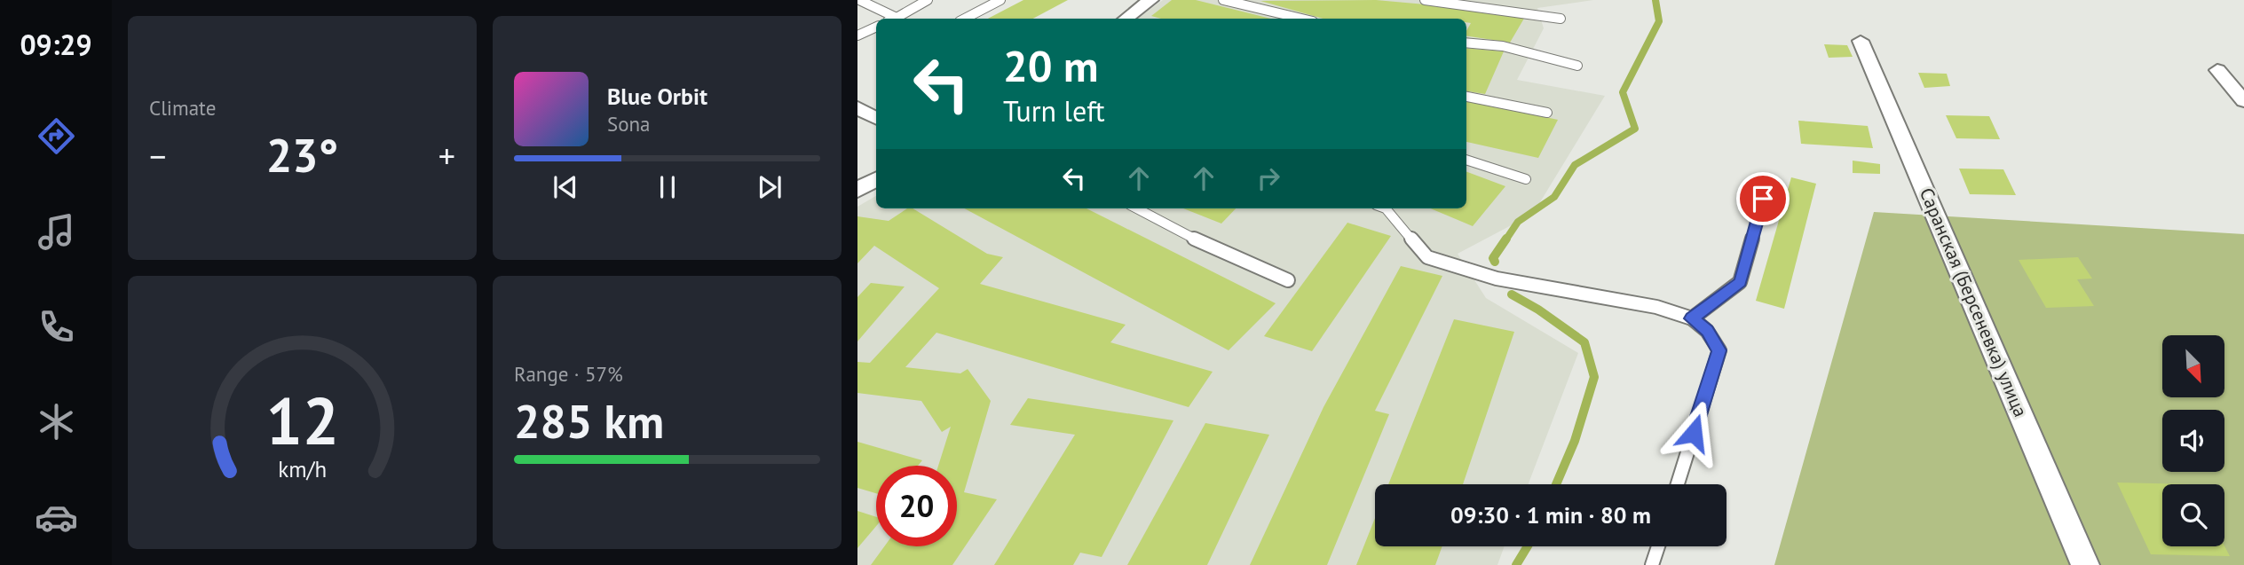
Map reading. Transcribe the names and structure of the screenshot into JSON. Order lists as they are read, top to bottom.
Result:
{
  "streets": {
    "street": ["Саранская (Берсеневка) улица"]
  },
  "north": "bottom right",
  "page": {
    "tabs": "09:29",
    "tile": [
      "Climate",
      ["Range · 57%", "285 km"]
    ],
    "turn": ["20 m", "Turn left"],
    "song": ["Blue Orbit", "Sona"],
    "heat": ["−", "23°", "+"],
    "limit": "20",
    "trip": "09:30 · 1 min · 80 m",
    "gauge": ["12", "km/h"]
  }
}
